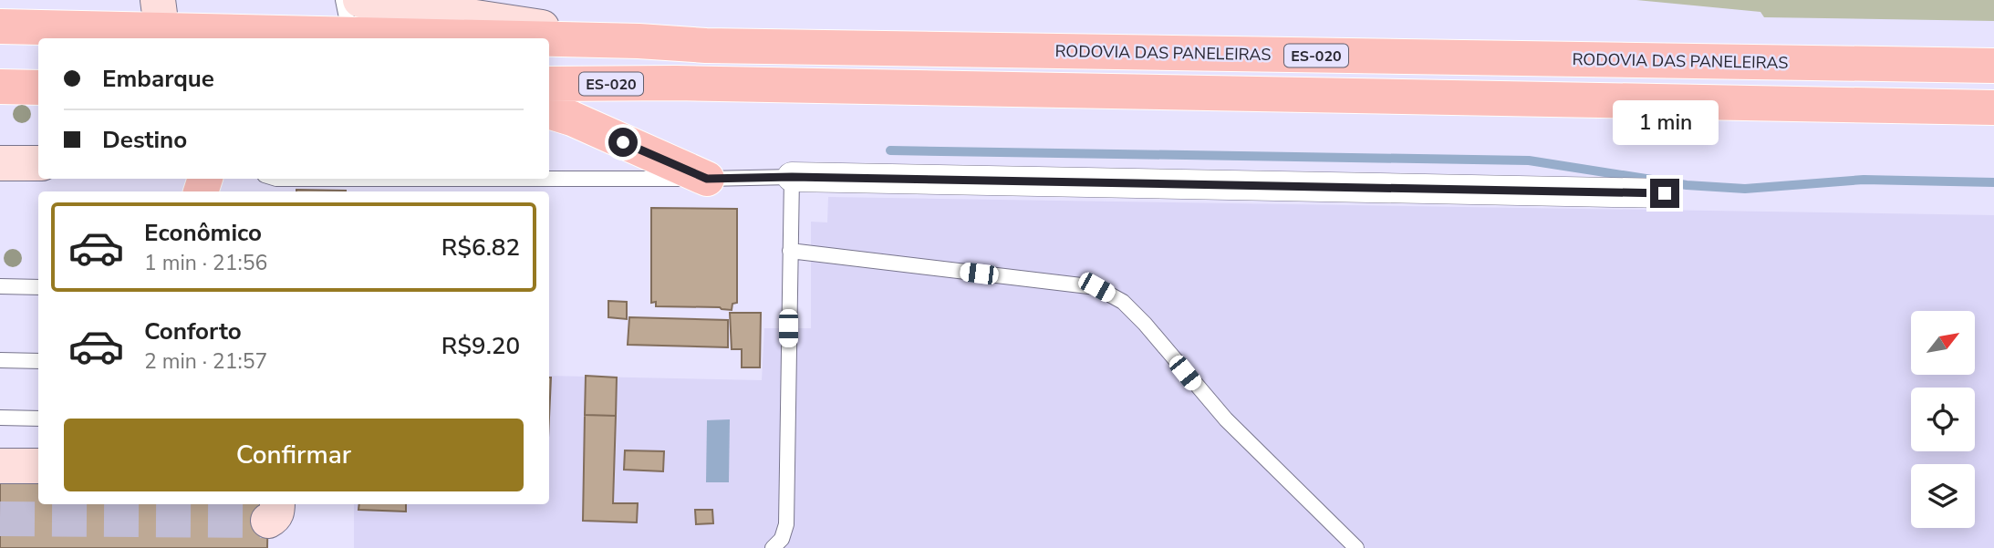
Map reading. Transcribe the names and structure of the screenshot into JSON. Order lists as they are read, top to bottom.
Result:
{
  "streets": {
    "main road": ["RODOVIA DAS PANELEIRAS", "ES-020"]
  },
  "crossings": [
    ["RODOVIA DAS PANELEIRAS", "ES-020"]
  ],
  "north": "top right",
  "page": {
    "banner": ["Embarque", "Destino"],
    "bubble": "1 min",
    "list": [
      {
        "name": "Econômico",
        "note": "1 min · 21:56",
        "value": "R$6.82"
      },
      {
        "name": "Conforto",
        "note": "2 min · 21:57",
        "value": "R$9.20"
      }
    ],
    "buttons": "Confirmar"
  }
}
